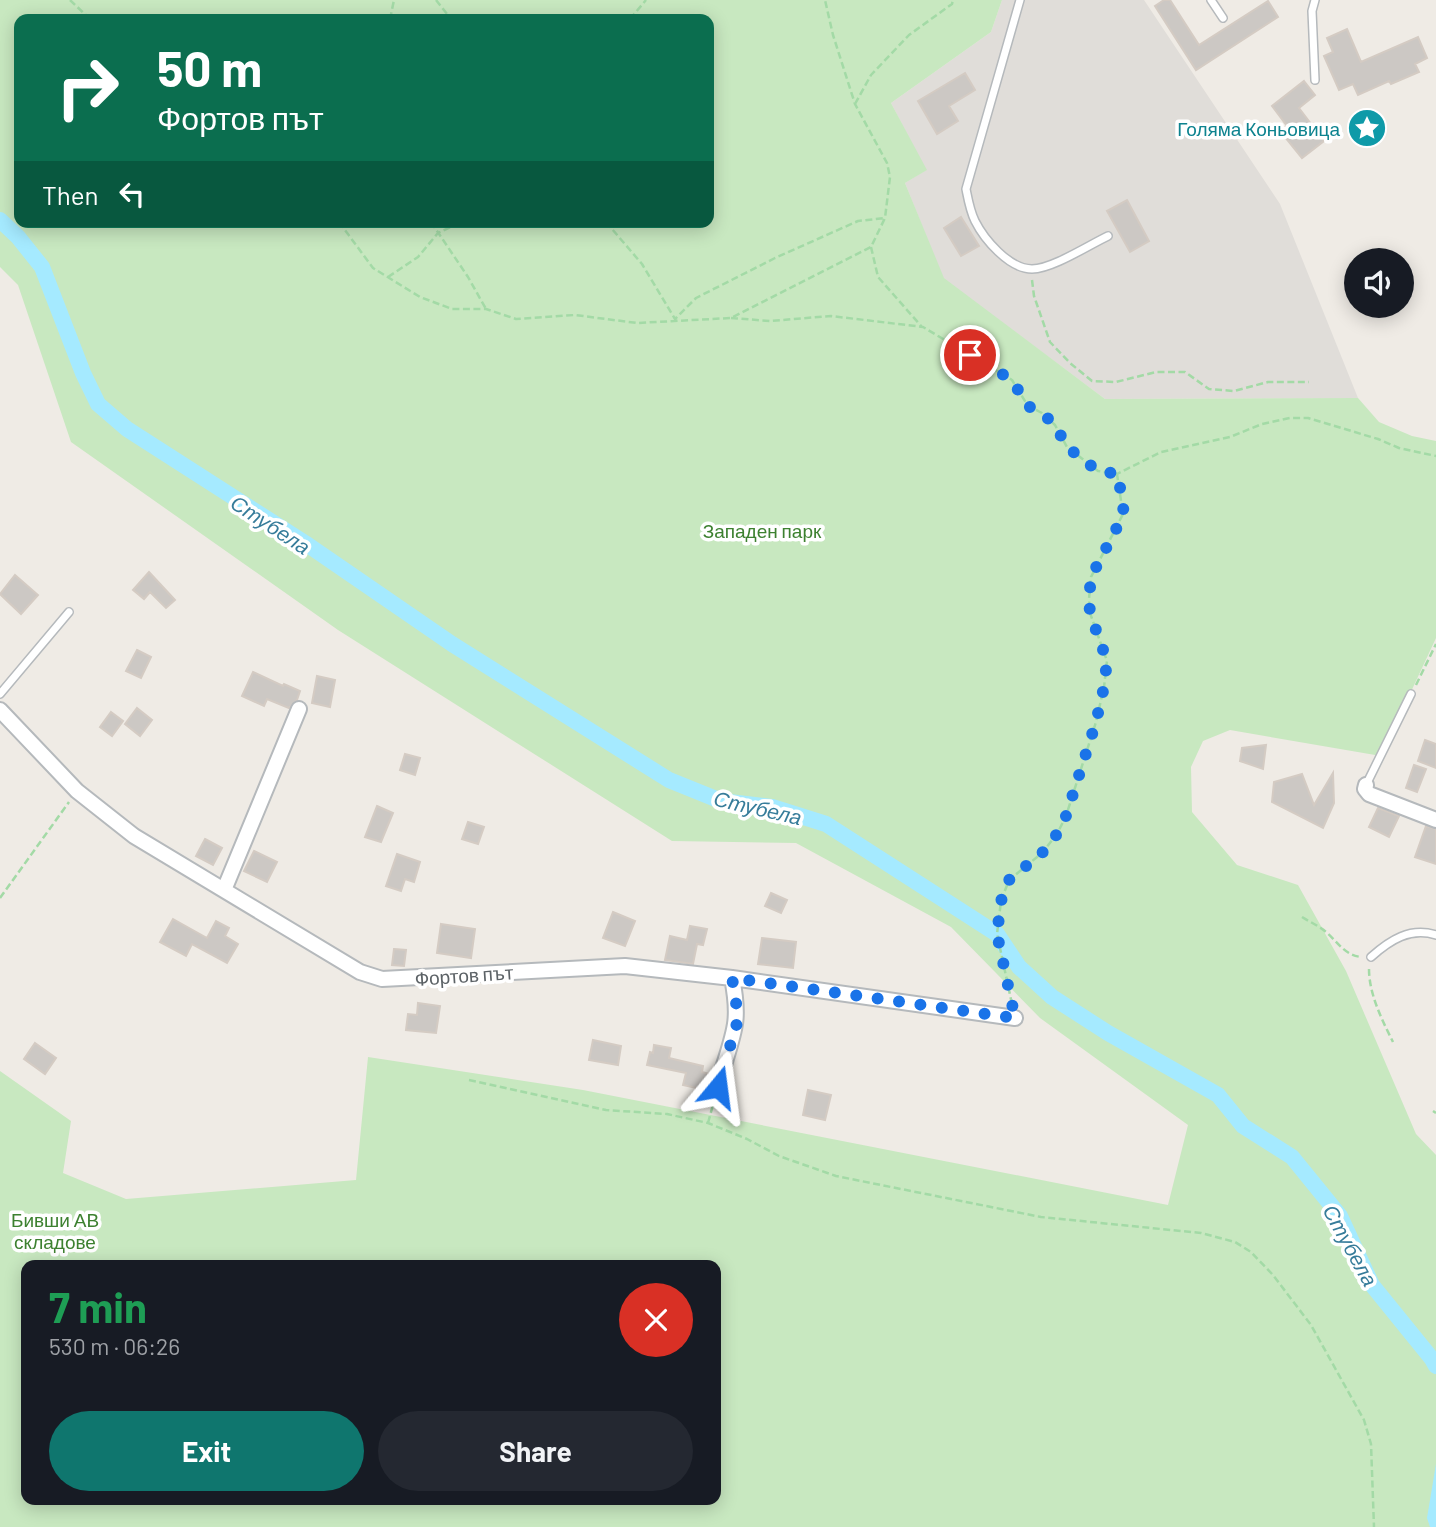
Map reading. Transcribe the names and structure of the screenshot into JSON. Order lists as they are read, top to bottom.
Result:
{
  "streets": {
    "street": ["Фортов път"]
  },
  "water": ["Стубела"],
  "parks": ["Западен парк", "Бивши АВ складове"],
  "places": {
    "place": ["Голяма Коньовица"]
  },
  "page": {
    "turn": ["50 m", "Фортов път"],
    "then": "Then",
    "heading": ["7 min", "530 m · 06:26"],
    "buttons": ["Exit", "Share"]
  }
}
